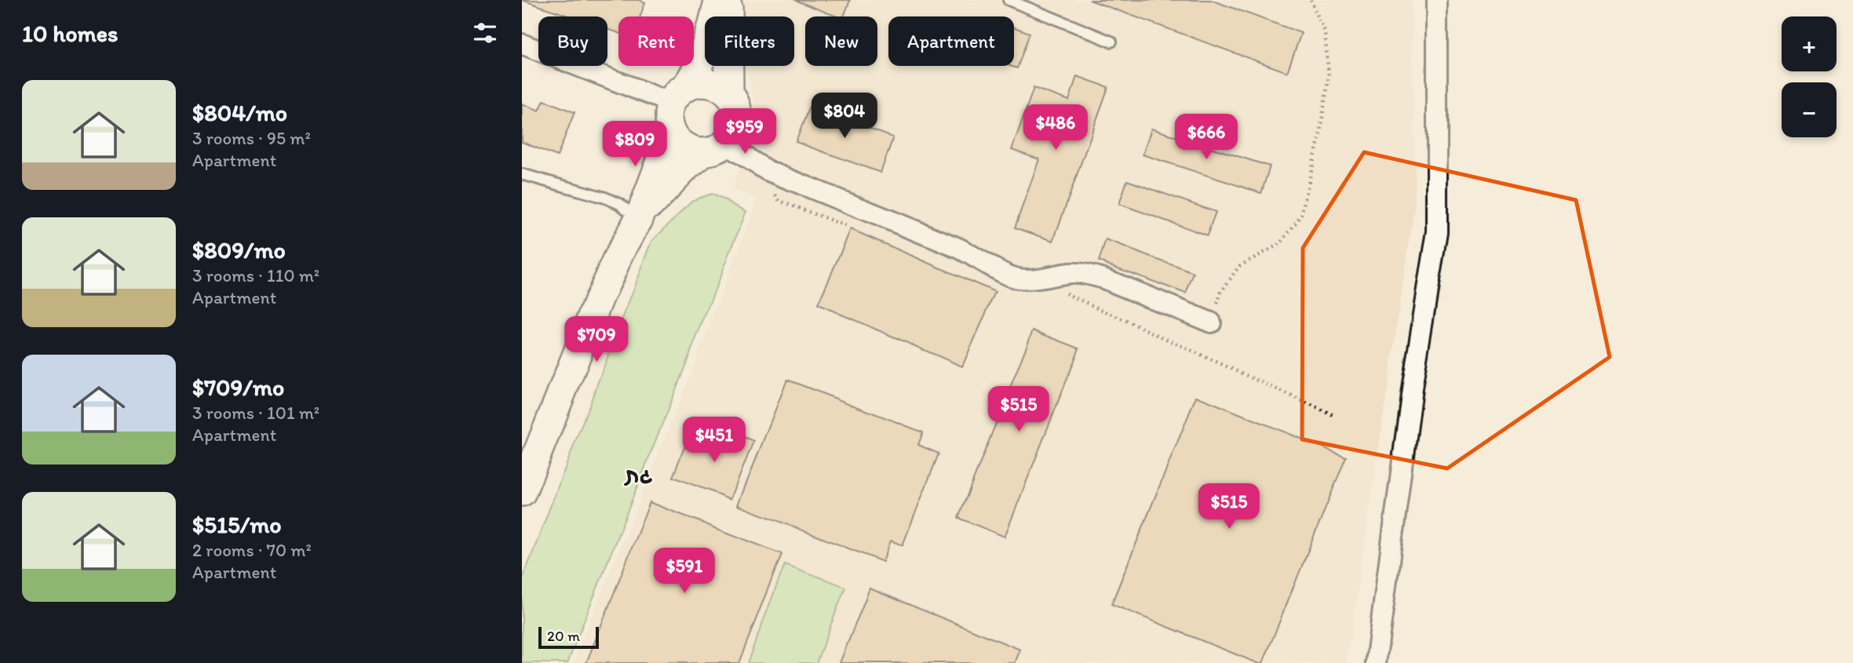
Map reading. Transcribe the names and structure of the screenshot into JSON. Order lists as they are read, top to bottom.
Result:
{
  "districts": ["גת"],
  "scale_bar": "20 m",
  "page": {
    "heading": "10 homes",
    "map_buttons": ["+", "−"],
    "chip": [
      "Buy",
      "Rent",
      "Filters",
      "New",
      "Apartment"
    ],
    "list": [
      {
        "name": "$804/mo",
        "note": "3 rooms · 95 m² · Apartment"
      },
      {
        "name": "$809/mo",
        "note": "3 rooms · 110 m² · Apartment"
      },
      {
        "name": "$709/mo",
        "note": "3 rooms · 101 m² · Apartment"
      },
      {
        "name": "$515/mo",
        "note": "2 rooms · 70 m² · Apartment"
      }
    ],
    "price": [
      "$804",
      "$486",
      "$959",
      "$666",
      "$809",
      "$709",
      "$515",
      "$451",
      "$515",
      "$591"
    ],
    "scale": "20 m"
  }
}
